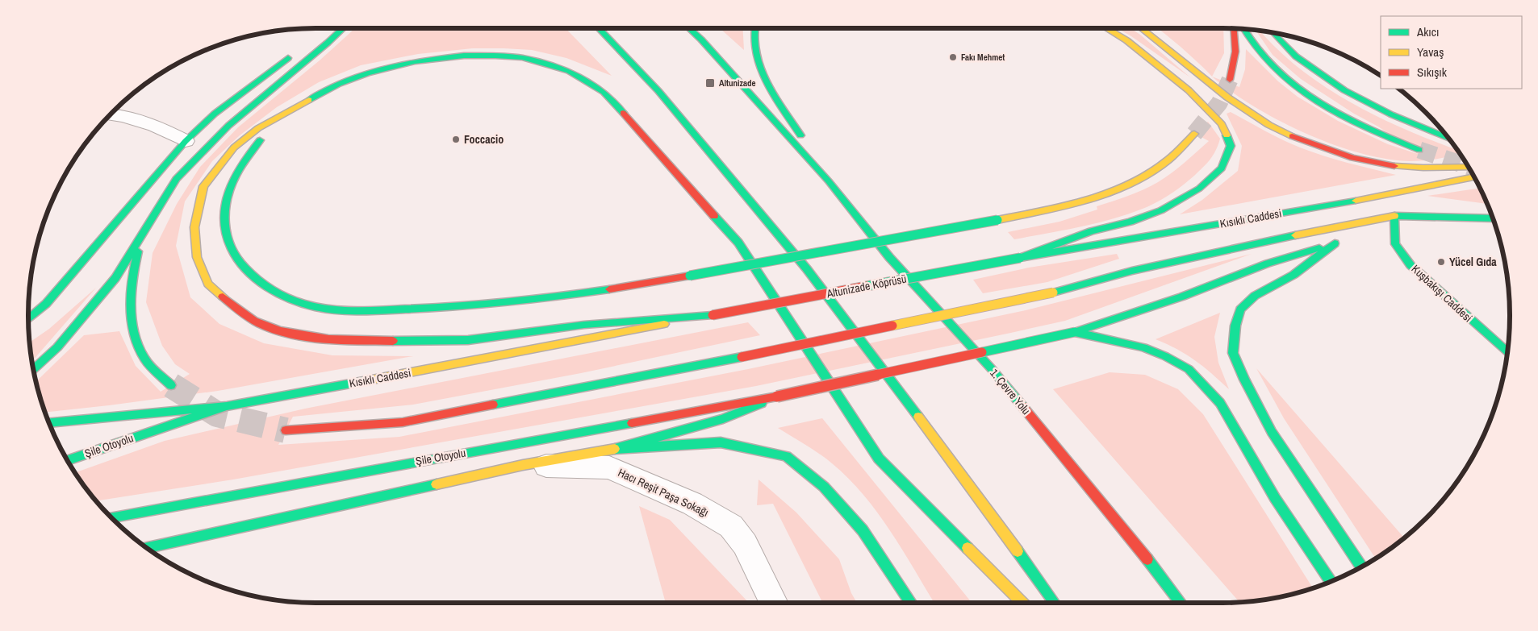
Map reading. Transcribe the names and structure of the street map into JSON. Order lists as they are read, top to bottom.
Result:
{
  "streets": {
    "main road": [
      "Kısıklı Caddesi",
      "Altunizade Köprüsü",
      "Kuşbakışı Caddesi",
      "1. Çevre Yolu",
      "Şile Otoyolu"
    ],
    "street": ["Hacı Reşit Paşa Sokağı"]
  },
  "crossings": [
    ["Kısıklı Caddesi", "Altunizade Köprüsü"],
    ["Kısıklı Caddesi", "Şile Otoyolu"]
  ],
  "places": {
    "other": ["Fakı Mehmet", "Foccacio", "Yücel Gıda"],
    "transit": ["Altunizade"]
  },
  "legend": ["Akıcı", "Yavaş", "Sıkışık"]
}
